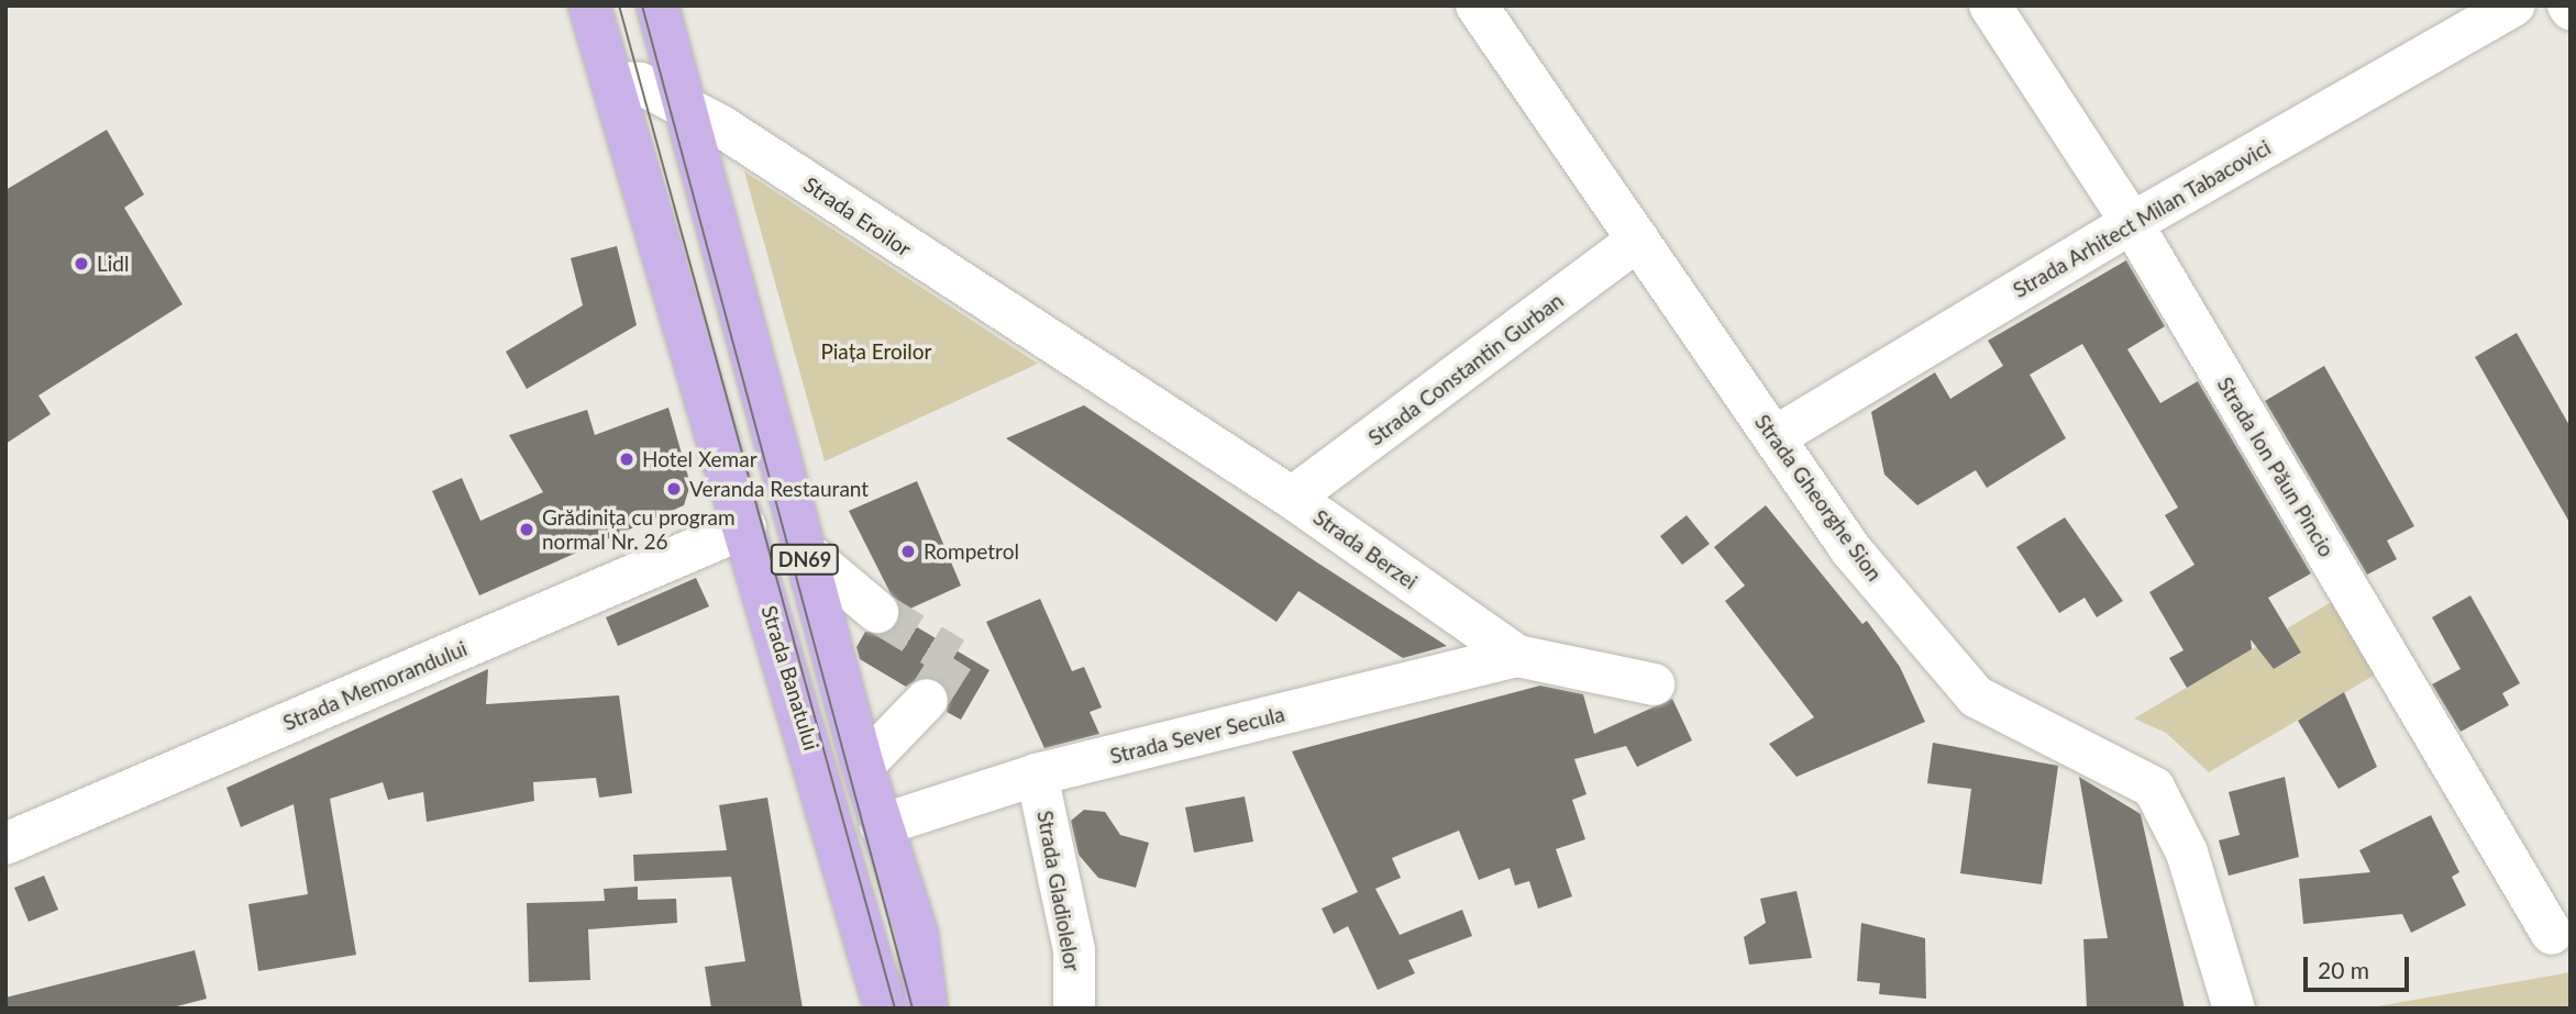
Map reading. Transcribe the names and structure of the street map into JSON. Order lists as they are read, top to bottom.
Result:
{
  "streets": {
    "main road": ["DN69", "Strada Banatului"],
    "street": [
      "Strada Eroilor",
      "Strada Arhitect Milan Tabacovici",
      "Strada Constantin Gurban",
      "Strada Ion Păun Pincio",
      "Strada Gheorghe Sion",
      "Strada Berzei",
      "Strada Memorandului",
      "Strada Sever Secula",
      "Strada Gladiolelor"
    ]
  },
  "crossings": [
    ["Strada Eroilor", "Strada Berzei"],
    ["Strada Eroilor", "DN69"],
    ["Strada Eroilor", "Strada Banatului"],
    ["Strada Arhitect Milan Tabacovici", "Strada Ion Păun Pincio"],
    ["Strada Arhitect Milan Tabacovici", "Strada Gheorghe Sion"],
    ["Strada Constantin Gurban", "Strada Gheorghe Sion"],
    ["Strada Constantin Gurban", "Strada Berzei"],
    ["Strada Berzei", "Strada Sever Secula"],
    ["DN69", "Strada Banatului"],
    ["Strada Banatului", "Strada Memorandului"],
    ["Strada Banatului", "Strada Sever Secula"],
    ["Strada Sever Secula", "Strada Gladiolelor"]
  ],
  "parks": ["Piața Eroilor"],
  "places": [
    "Lidl",
    "Hotel Xemar",
    "Veranda Restaurant",
    "Grădinița cu program normal Nr. 26",
    "Rompetrol"
  ],
  "scale_bar": "20 m"
}
